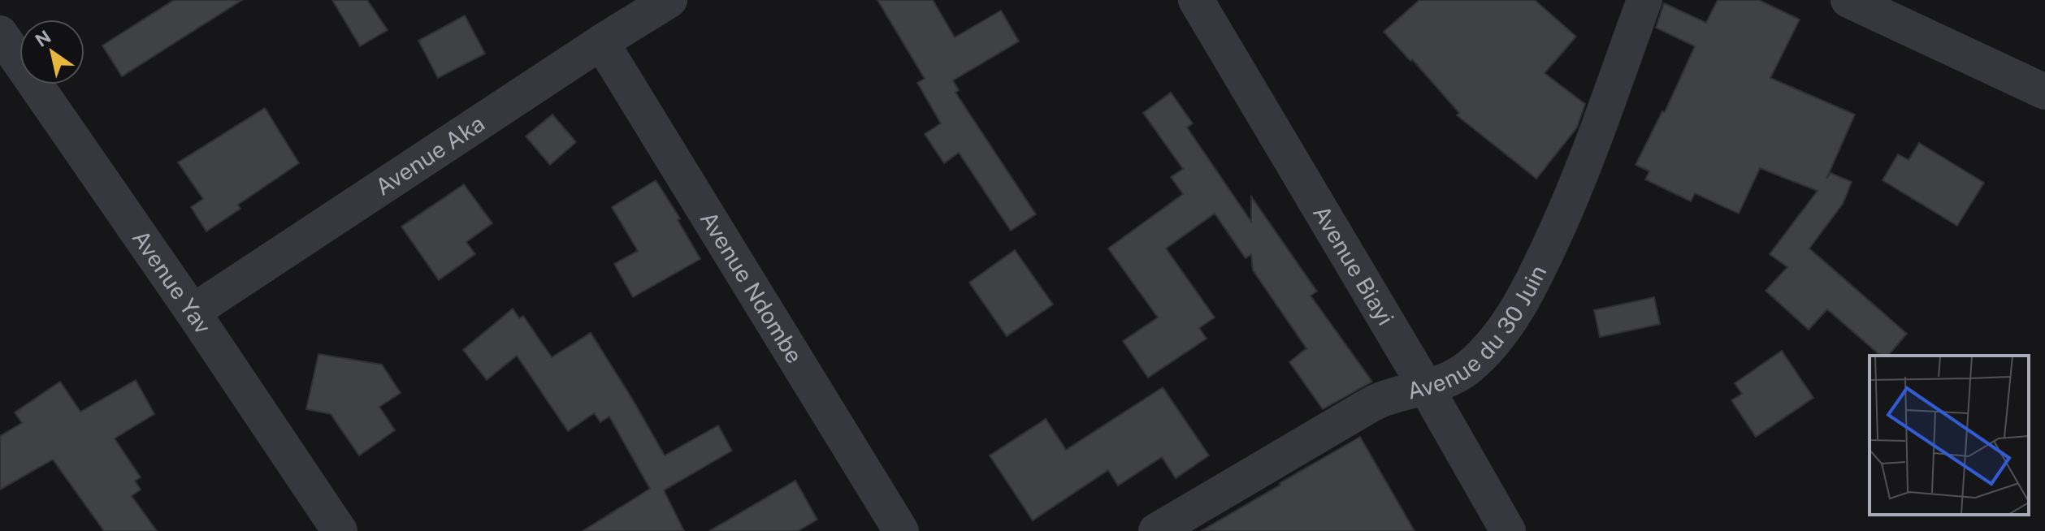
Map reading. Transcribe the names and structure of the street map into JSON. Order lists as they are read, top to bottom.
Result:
{
  "streets": {
    "street": [
      "Avenue Aka",
      "Avenue Biayi",
      "Avenue Yav",
      "Avenue Ndombe",
      "Avenue du 30 Juin"
    ]
  },
  "crossings": [
    ["Avenue Aka", "Avenue Yav"],
    ["Avenue Aka", "Avenue Ndombe"],
    ["Avenue Biayi", "Avenue du 30 Juin"]
  ],
  "north": "top left"
}
